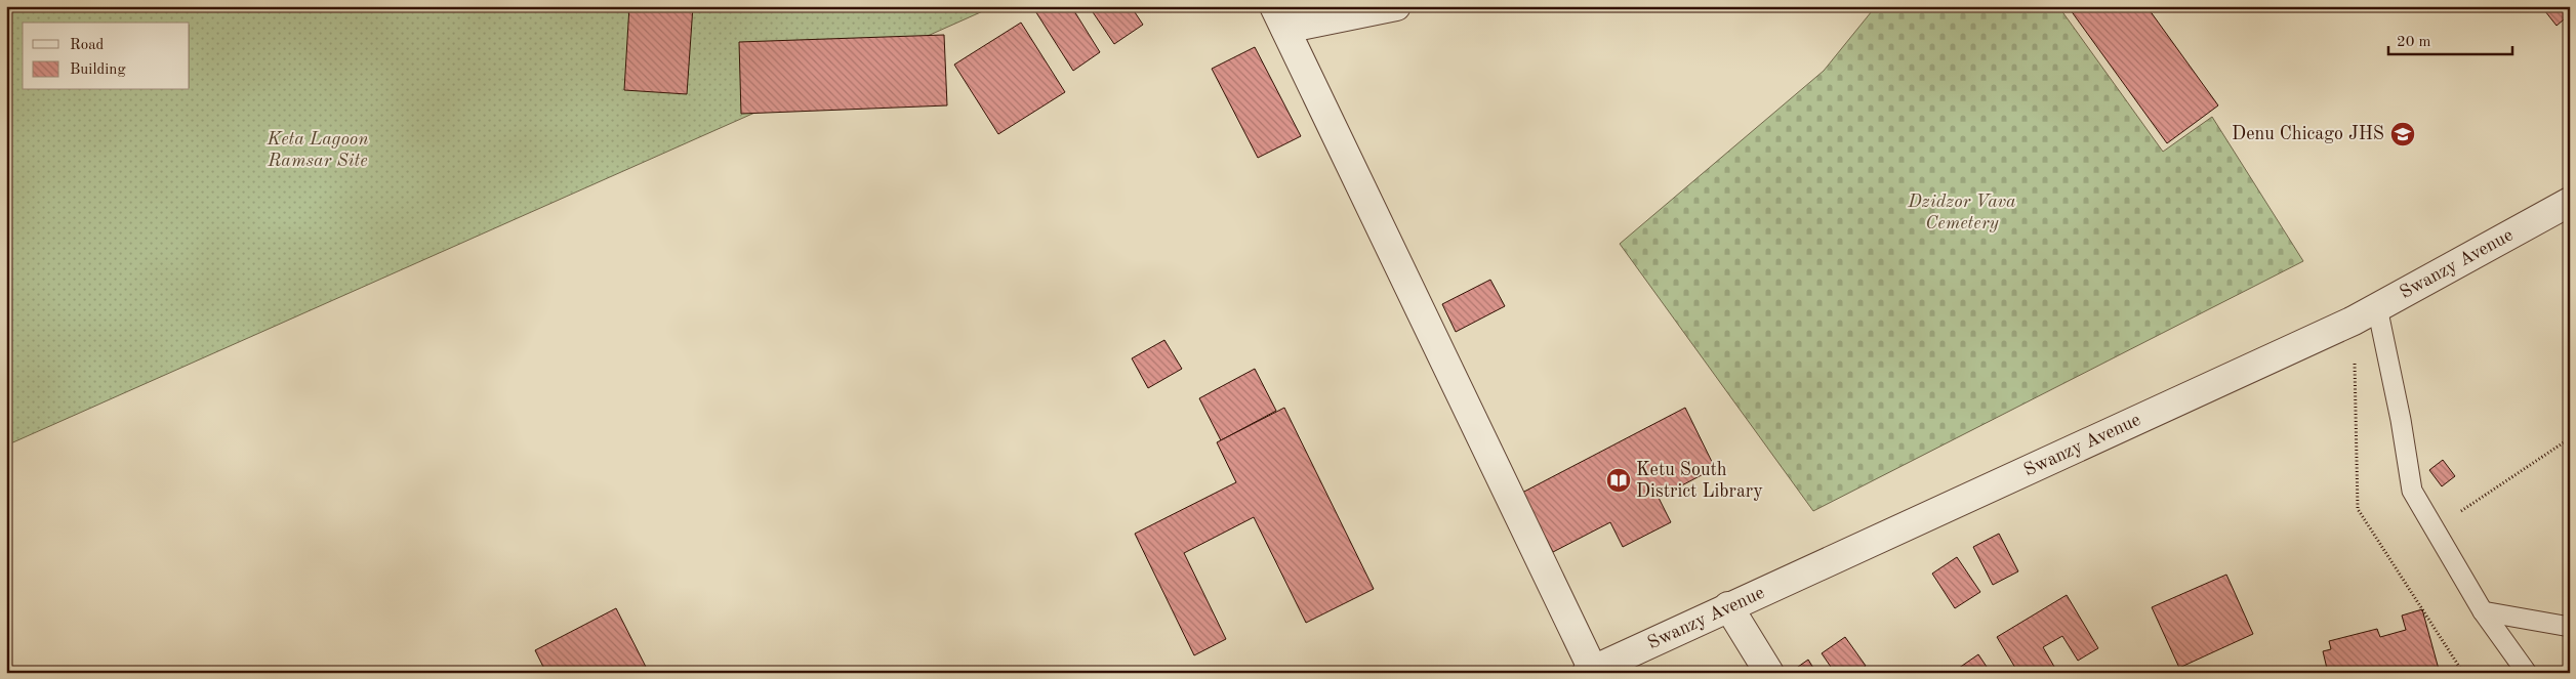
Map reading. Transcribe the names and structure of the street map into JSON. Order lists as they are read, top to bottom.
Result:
{
  "streets": {
    "street": ["Swanzy Avenue"]
  },
  "parks": ["Keta Lagoon Ramsar Site", "Dzidzor Vava Cemetery"],
  "places": {
    "school or university": ["Denu Chicago JHS"],
    "library": ["Ketu South District Library"]
  },
  "legend": ["Road", "Building"],
  "scale_bar": "20 m"
}
